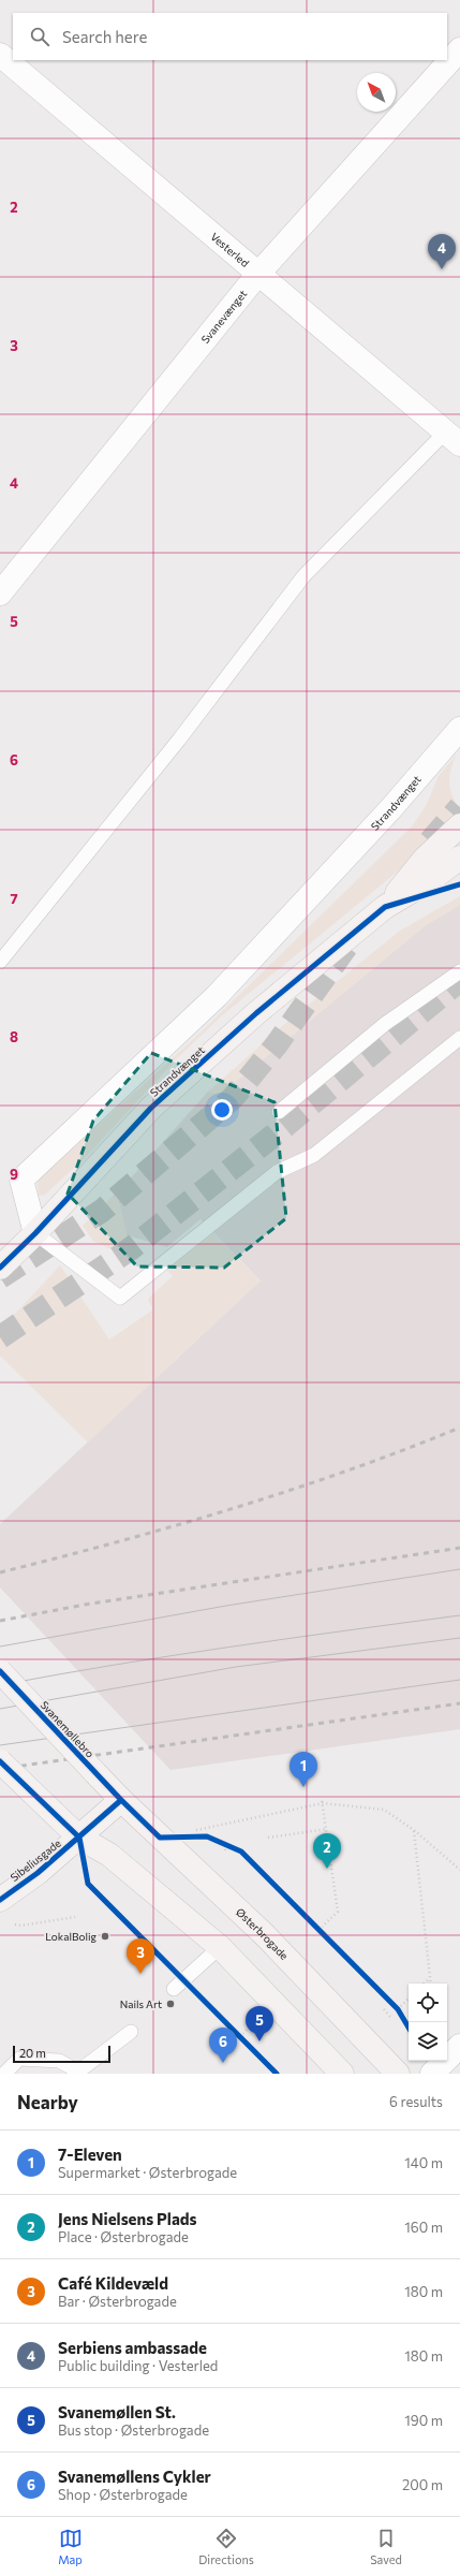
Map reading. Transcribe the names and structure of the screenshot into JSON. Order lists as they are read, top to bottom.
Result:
{
  "streets": {
    "street": [
      "Vesterled",
      "Svanevænget",
      "Strandvænget",
      "Svanemøllebro",
      "Sibeliusgade",
      "Østerbrogade"
    ]
  },
  "crossings": [
    ["Vesterled", "Svanevænget"],
    ["Svanemøllebro", "Sibeliusgade"],
    ["Svanemøllebro", "Østerbrogade"],
    ["Sibeliusgade", "Østerbrogade"]
  ],
  "places": ["LokalBolig", "Nails Art"],
  "scale_bar": "20 m",
  "north": "top left",
  "page": {
    "search": "Search here",
    "pins": [
      "4",
      "1",
      "2",
      "3",
      "5",
      "6"
    ],
    "scale": "20 m",
    "heading": ["Nearby", "6 results"],
    "list": [
      {
        "mark": "1",
        "name": "7-Eleven",
        "note": "Supermarket · Østerbrogade",
        "value": "140 m"
      },
      {
        "mark": "2",
        "name": "Jens Nielsens Plads",
        "note": "Place · Østerbrogade",
        "value": "160 m"
      },
      {
        "mark": "3",
        "name": "Café Kildevæld",
        "note": "Bar · Østerbrogade",
        "value": "180 m"
      },
      {
        "mark": "4",
        "name": "Serbiens ambassade",
        "note": "Public building · Vesterled",
        "value": "180 m"
      },
      {
        "mark": "5",
        "name": "Svanemøllen St.",
        "note": "Bus stop · Østerbrogade",
        "value": "190 m"
      },
      {
        "mark": "6",
        "name": "Svanemøllens Cykler",
        "note": "Shop · Østerbrogade",
        "value": "200 m"
      }
    ],
    "nav": ["Map", "Directions", "Saved"]
  },
  "grid": {
    "rows": [
      "2",
      "3",
      "4",
      "5",
      "6",
      "7",
      "8",
      "9"
    ]
  }
}
